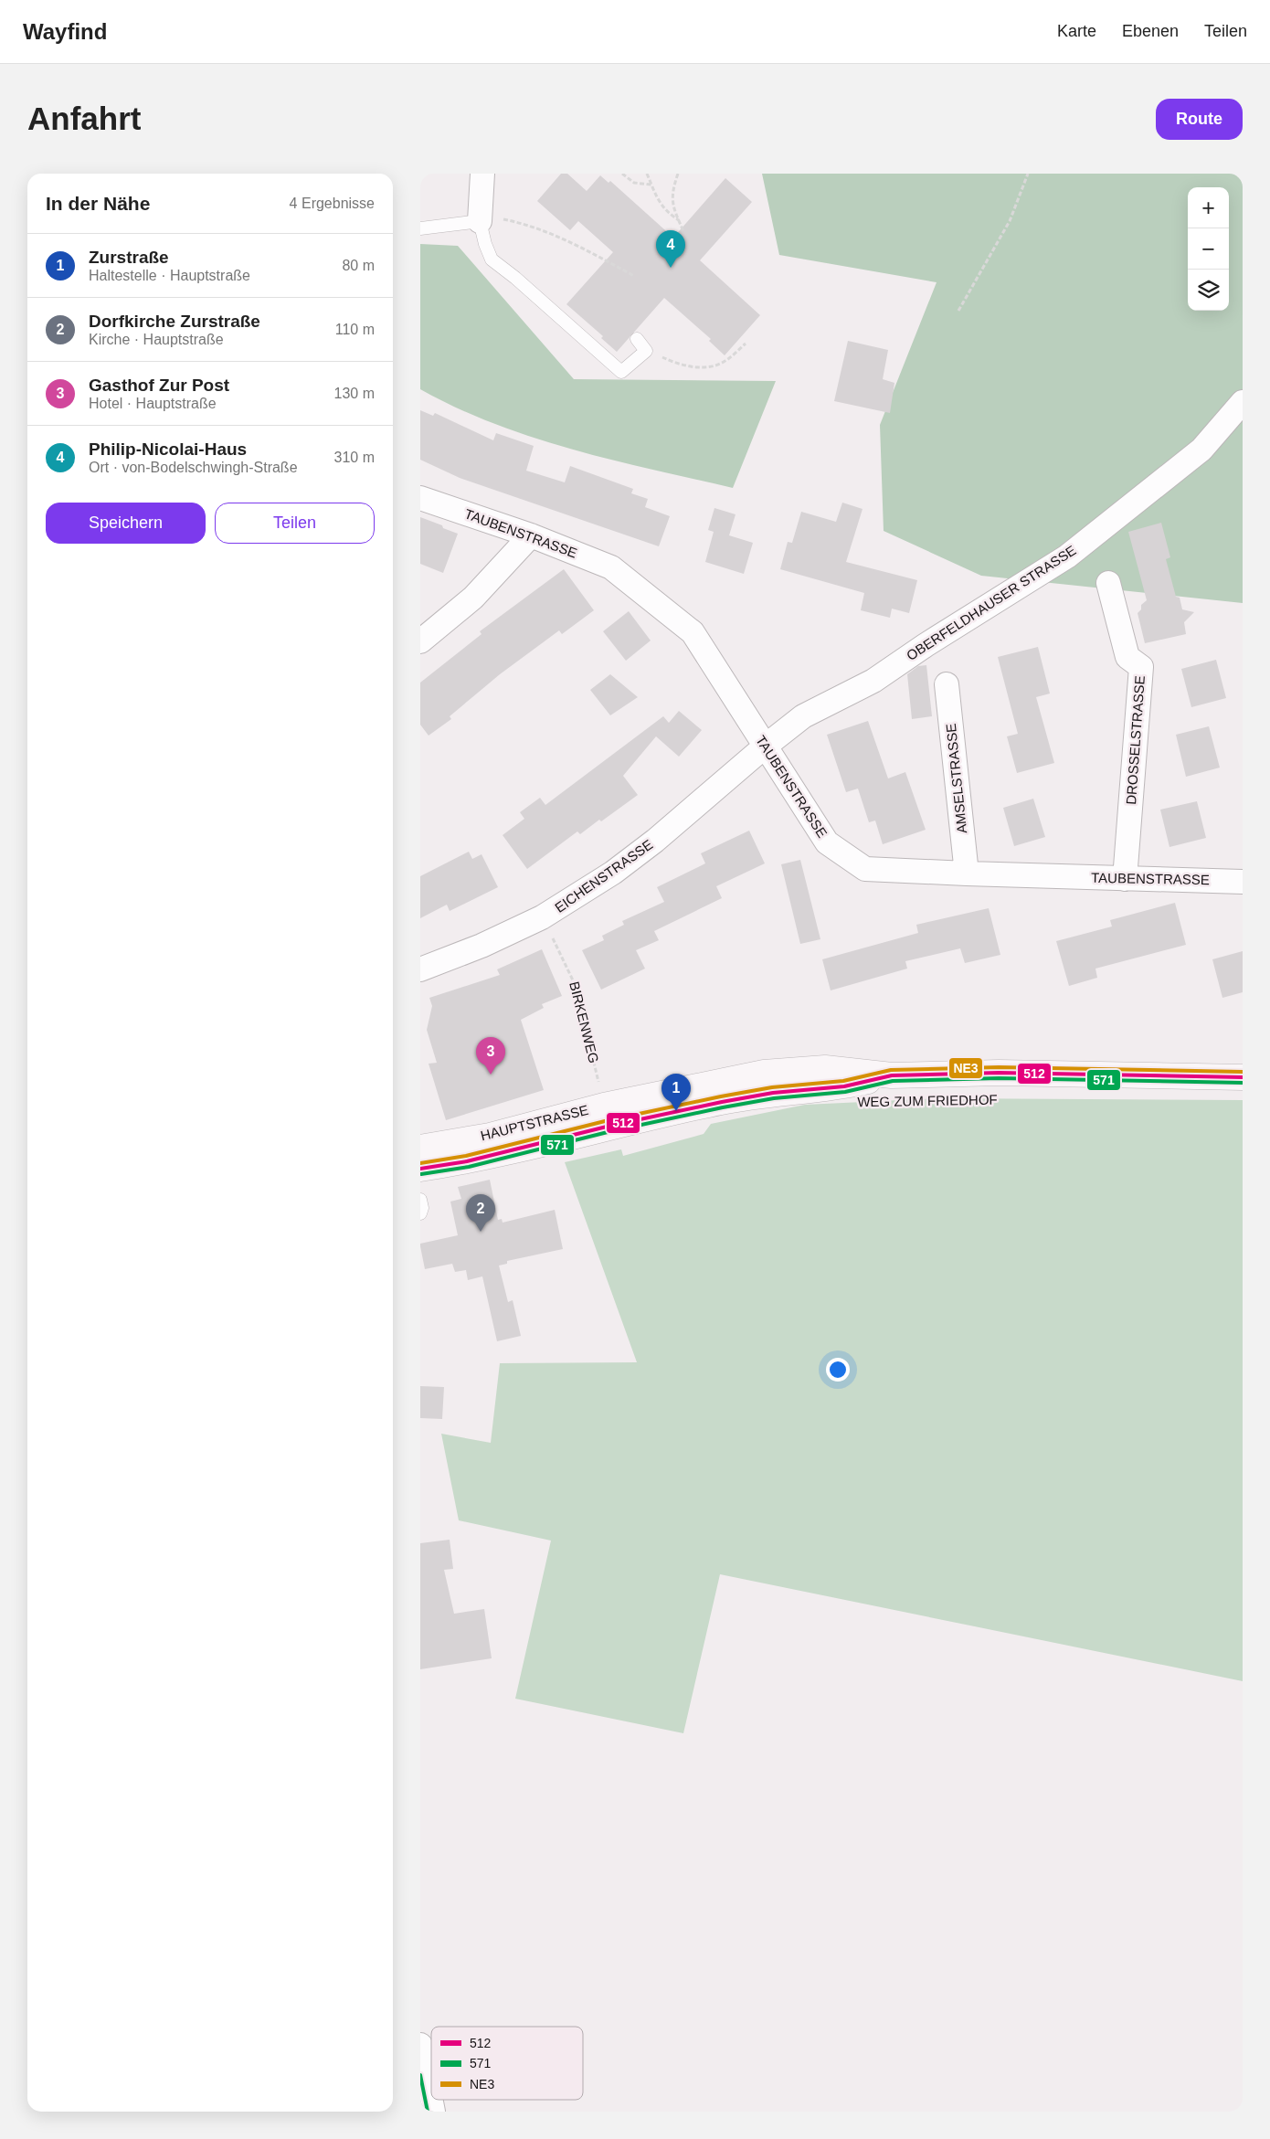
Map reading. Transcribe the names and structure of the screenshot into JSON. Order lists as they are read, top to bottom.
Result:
{
  "streets": {
    "main road": ["HAUPTSTRASSE"],
    "street": [
      "TAUBENSTRASSE",
      "OBERFELDHAUSER STRASSE",
      "DROSSELSTRASSE",
      "AMSELSTRASSE",
      "EICHENSTRASSE"
    ],
    "path": ["BIRKENWEG"]
  },
  "crossings": [
    ["TAUBENSTRASSE", "OBERFELDHAUSER STRASSE"],
    ["TAUBENSTRASSE", "DROSSELSTRASSE"],
    ["TAUBENSTRASSE", "AMSELSTRASSE"],
    ["TAUBENSTRASSE", "EICHENSTRASSE"],
    ["OBERFELDHAUSER STRASSE", "EICHENSTRASSE"],
    ["EICHENSTRASSE", "BIRKENWEG"],
    ["BIRKENWEG", "HAUPTSTRASSE"]
  ],
  "lines": ["transit line NE3", "transit line 512", "transit line 571"],
  "legend": ["512", "571", "NE3"],
  "page": {
    "header": "Wayfind",
    "nav": ["Karte", "Ebenen", "Teilen"],
    "buttons": [
      "Route",
      ["Speichern", "Teilen"]
    ],
    "title": "Anfahrt",
    "heading": ["In der Nähe", "4 Ergebnisse"],
    "map_buttons": ["+", "−"],
    "pins": [
      "4",
      "3",
      "1",
      "2"
    ],
    "list": [
      {
        "mark": "1",
        "name": "Zurstraße",
        "note": "Haltestelle · Hauptstraße",
        "value": "80 m"
      },
      {
        "mark": "2",
        "name": "Dorfkirche Zurstraße",
        "note": "Kirche · Hauptstraße",
        "value": "110 m"
      },
      {
        "mark": "3",
        "name": "Gasthof Zur Post",
        "note": "Hotel · Hauptstraße",
        "value": "130 m"
      },
      {
        "mark": "4",
        "name": "Philip-Nicolai-Haus",
        "note": "Ort · von-Bodelschwingh-Straße",
        "value": "310 m"
      }
    ]
  }
}
